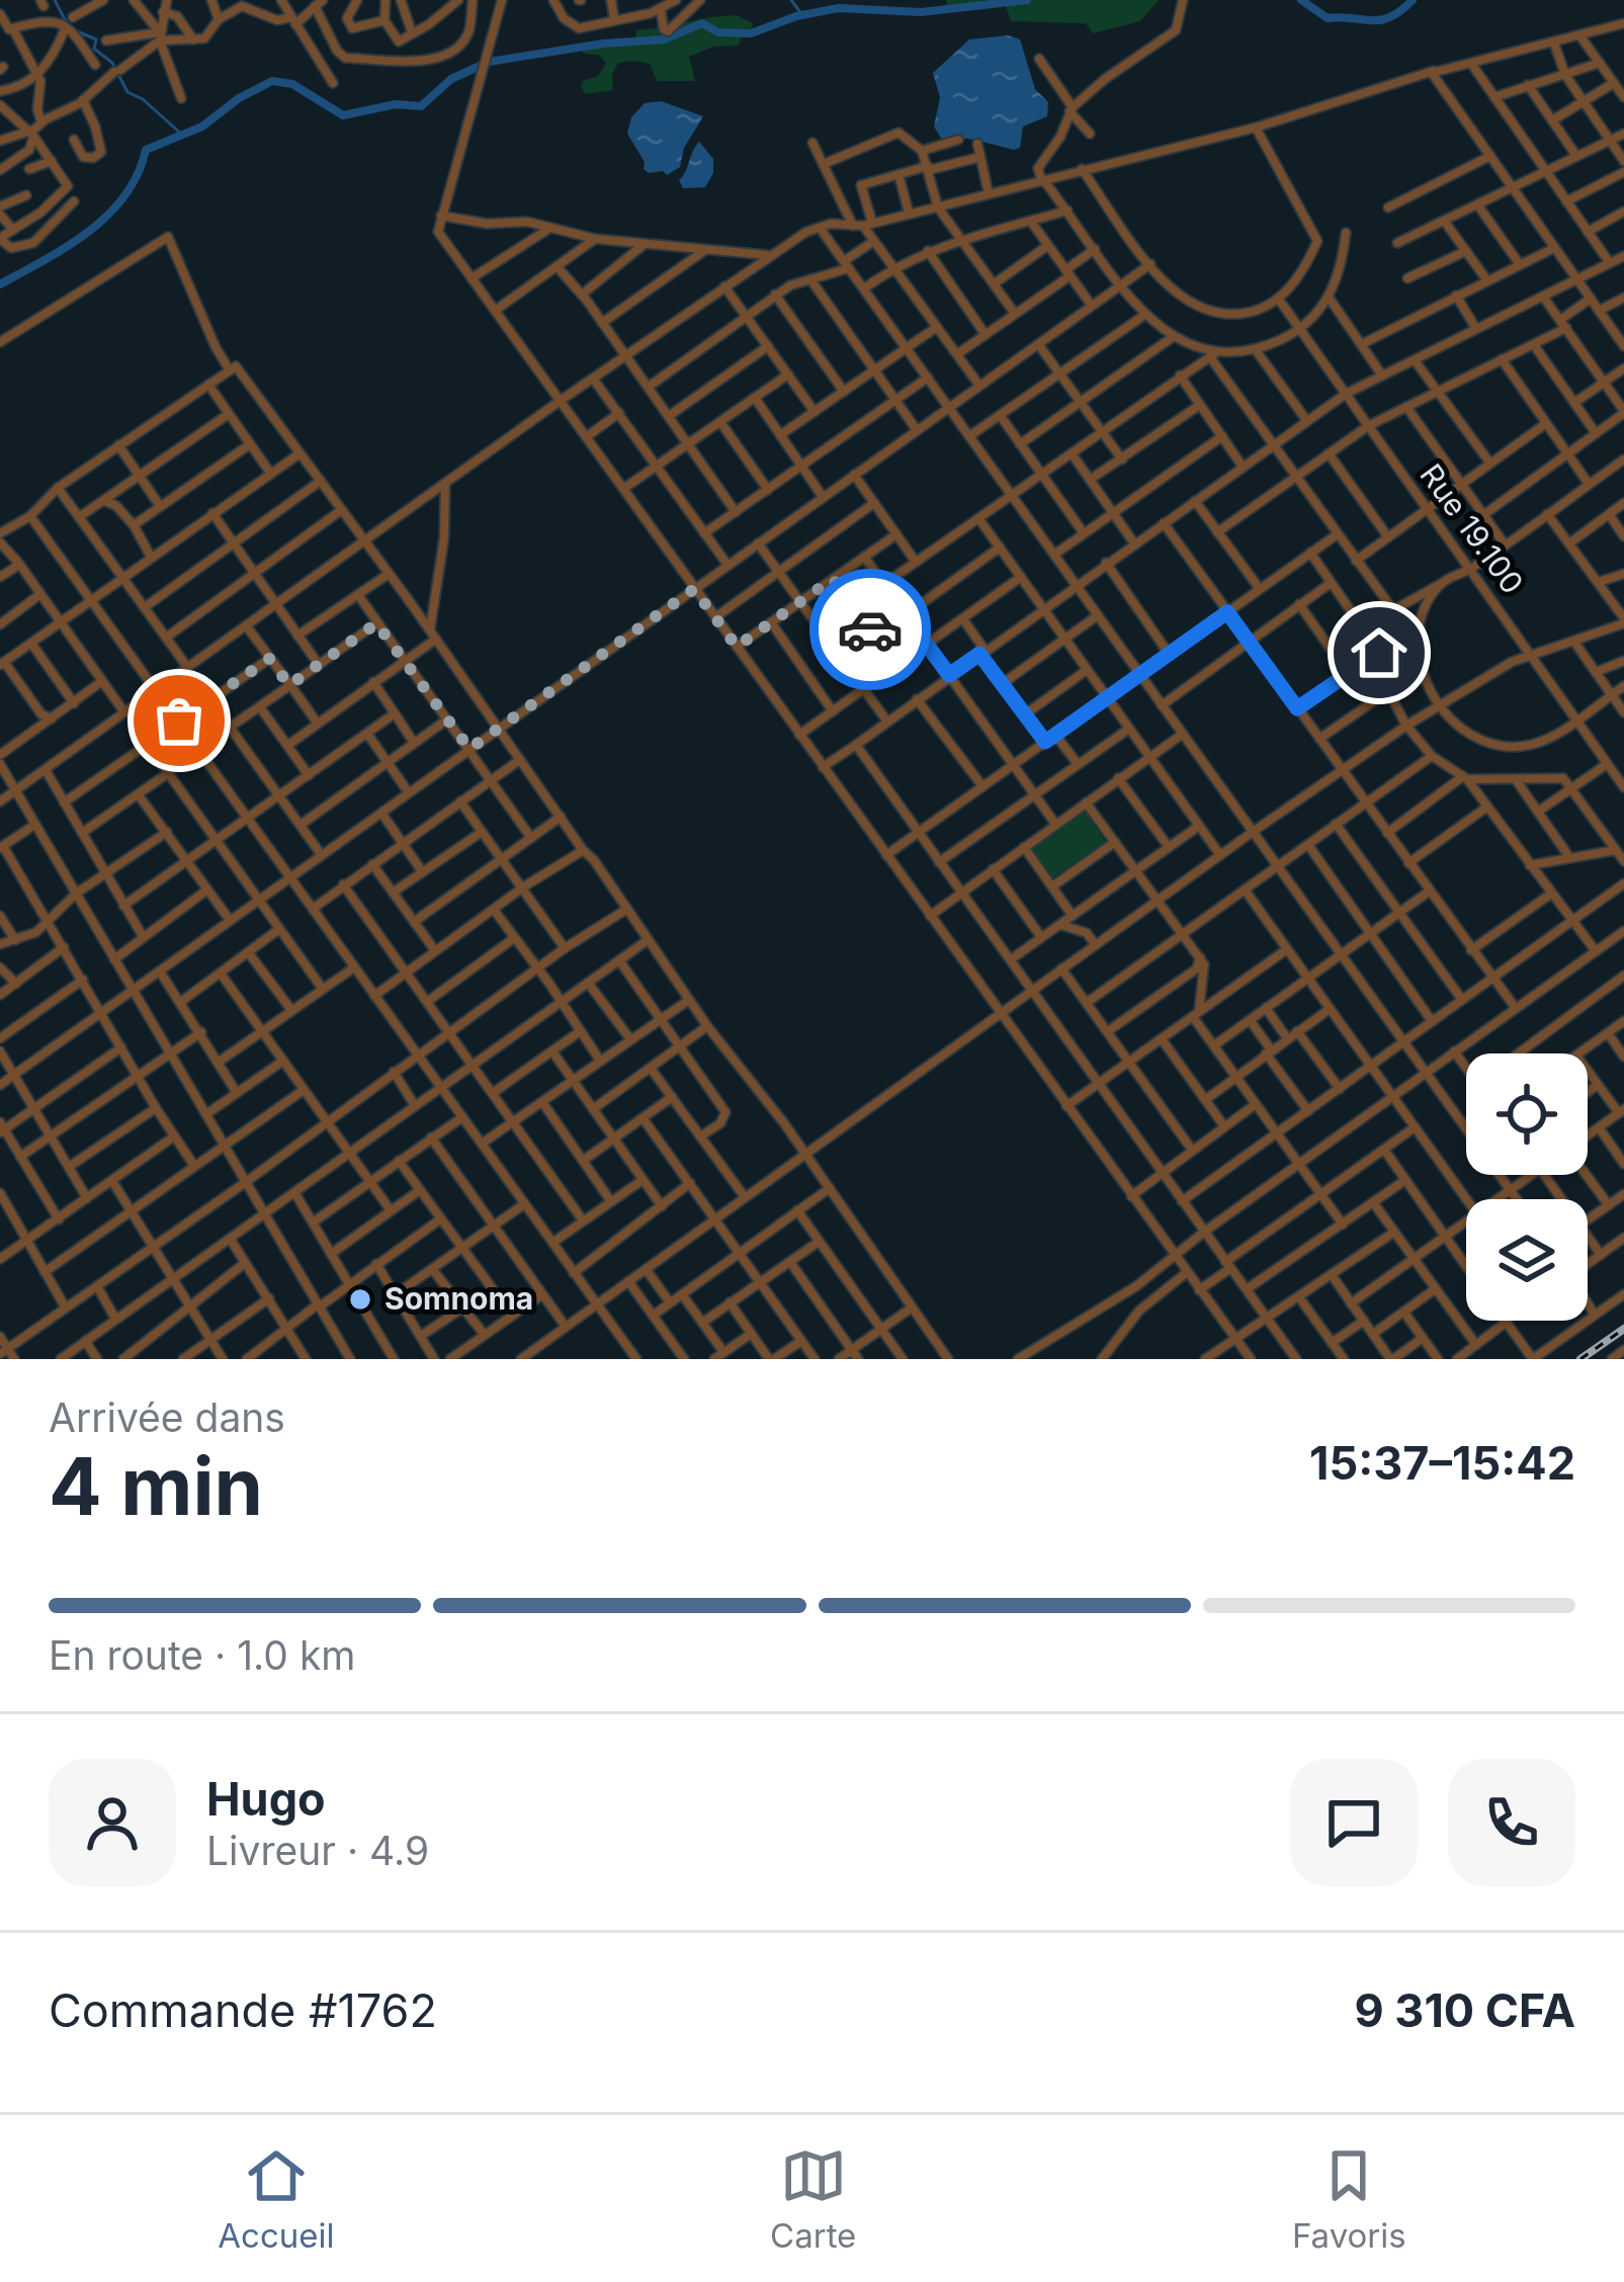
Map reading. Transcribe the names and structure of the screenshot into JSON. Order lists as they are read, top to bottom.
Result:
{
  "streets": {
    "street": ["Rue 19.100"]
  },
  "places": ["Somnoma"],
  "page": {
    "heading": ["4 min", "Arrivée dans", "15:37–15:42"],
    "panel": [
      "Hugo",
      "Livreur · 4.9",
      "Commande #1762",
      "9 310 CFA"
    ],
    "bar": "En route · 1.0 km",
    "tabs": ["Accueil", "Carte", "Favoris"]
  }
}
